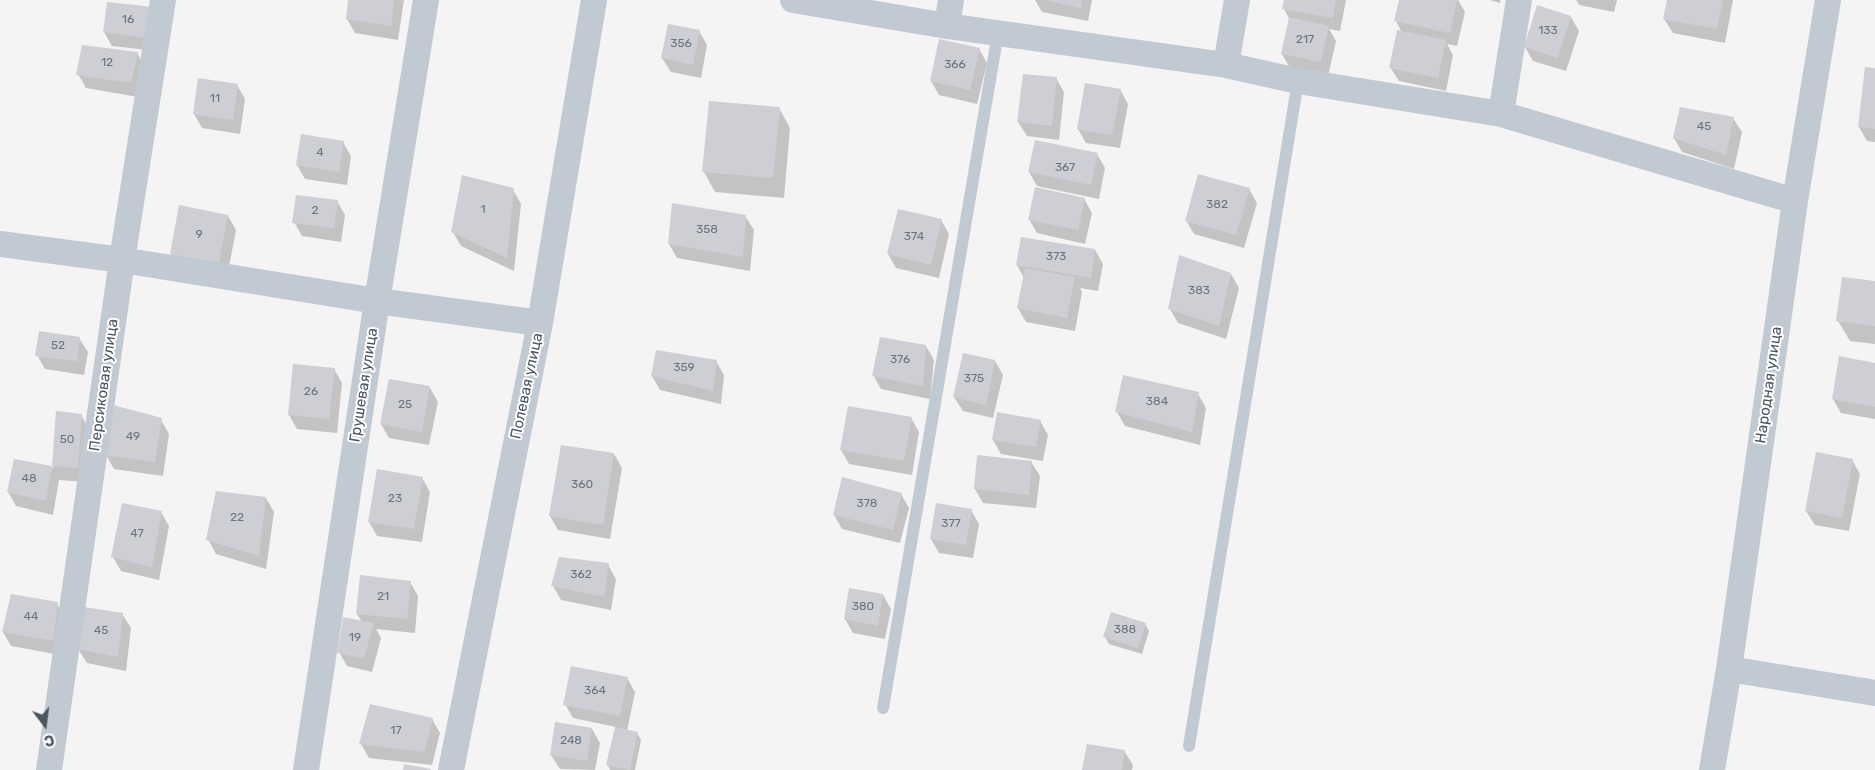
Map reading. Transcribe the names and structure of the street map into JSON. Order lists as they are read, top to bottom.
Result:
{
  "streets": {
    "street": [
      "Персиковая улица",
      "Грушевая улица",
      "Народная улица",
      "Полевая улица"
    ]
  },
  "house_numbers": [
    "16",
    "133",
    "217",
    "356",
    "12",
    "366",
    "11",
    "45",
    "4",
    "367",
    "382",
    "1",
    "2",
    "358",
    "9",
    "374",
    "373",
    "383",
    "52",
    "376",
    "359",
    "375",
    "26",
    "384",
    "25",
    "49",
    "50",
    "48",
    "360",
    "23",
    "378",
    "22",
    "377",
    "47",
    "362",
    "21",
    "380",
    "44",
    "388",
    "45",
    "19",
    "364",
    "17",
    "248"
  ],
  "north": "bottom"
}
